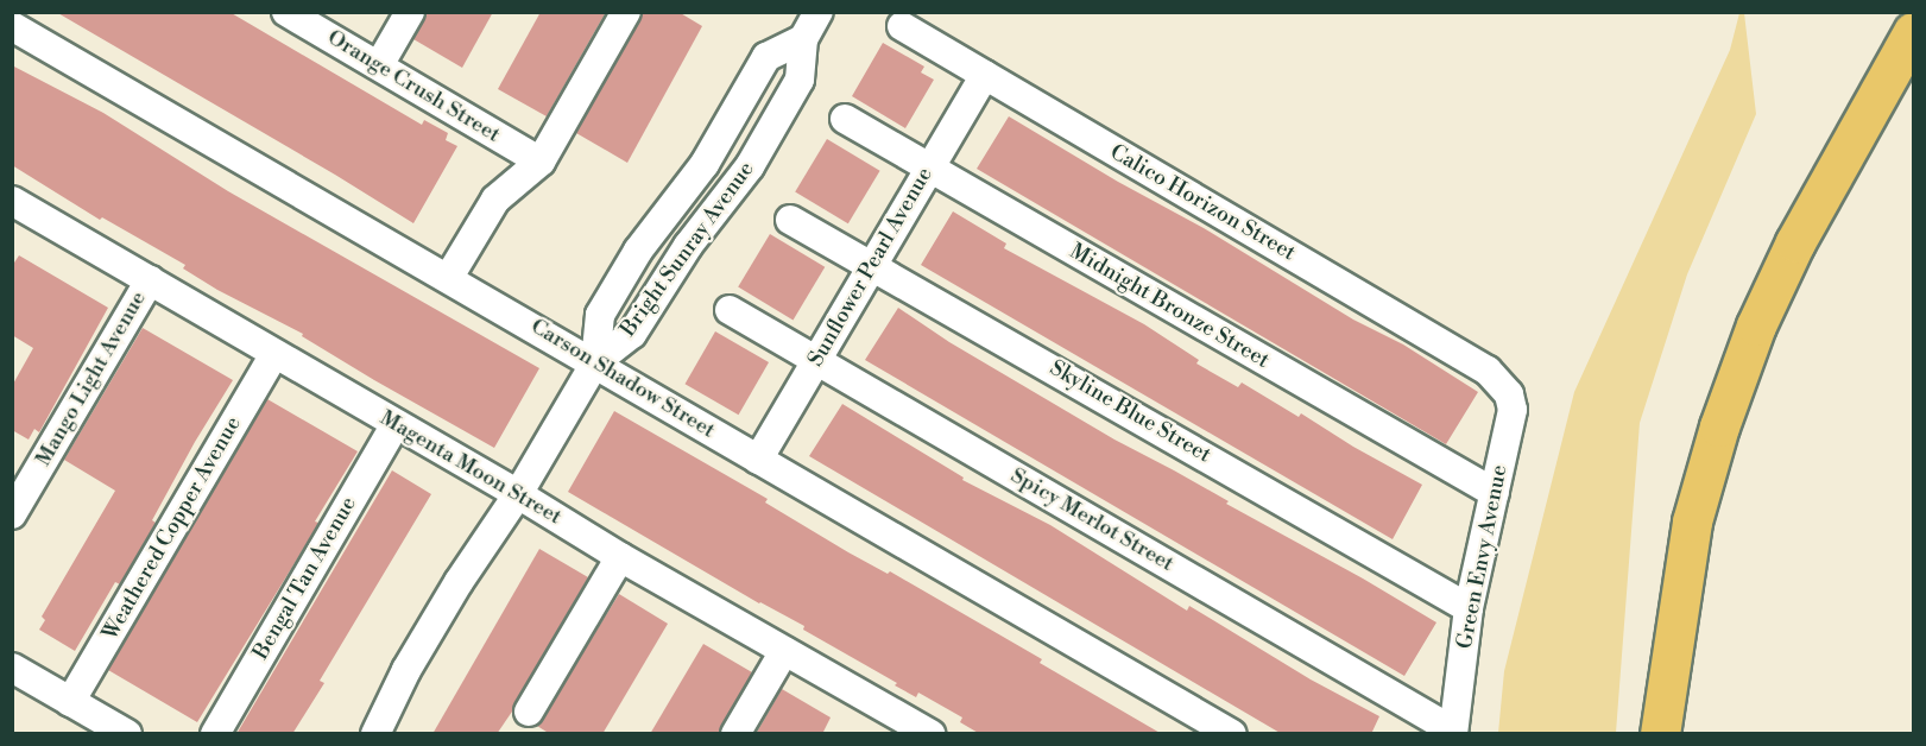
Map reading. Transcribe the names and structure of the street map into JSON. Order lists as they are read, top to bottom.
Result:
{
  "streets": {
    "street": [
      "Orange Crush Street",
      "Calico Horizon Street",
      "Bright Sunray Avenue",
      "Sunflower Pearl Avenue",
      "Midnight Bronze Street",
      "Mango Light Avenue",
      "Carson Shadow Street",
      "Skyline Blue Street",
      "Magenta Moon Street",
      "Spicy Merlot Street",
      "Weathered Copper Avenue",
      "Green Envy Avenue",
      "Bengal Tan Avenue"
    ]
  },
  "crossings": [
    ["Calico Horizon Street", "Sunflower Pearl Avenue"],
    ["Calico Horizon Street", "Green Envy Avenue"],
    ["Bright Sunray Avenue", "Carson Shadow Street"],
    ["Sunflower Pearl Avenue", "Midnight Bronze Street"],
    ["Sunflower Pearl Avenue", "Carson Shadow Street"],
    ["Sunflower Pearl Avenue", "Skyline Blue Street"],
    ["Sunflower Pearl Avenue", "Spicy Merlot Street"],
    ["Midnight Bronze Street", "Green Envy Avenue"],
    ["Mango Light Avenue", "Magenta Moon Street"],
    ["Skyline Blue Street", "Green Envy Avenue"],
    ["Magenta Moon Street", "Weathered Copper Avenue"],
    ["Magenta Moon Street", "Bengal Tan Avenue"],
    ["Spicy Merlot Street", "Green Envy Avenue"]
  ]
}
